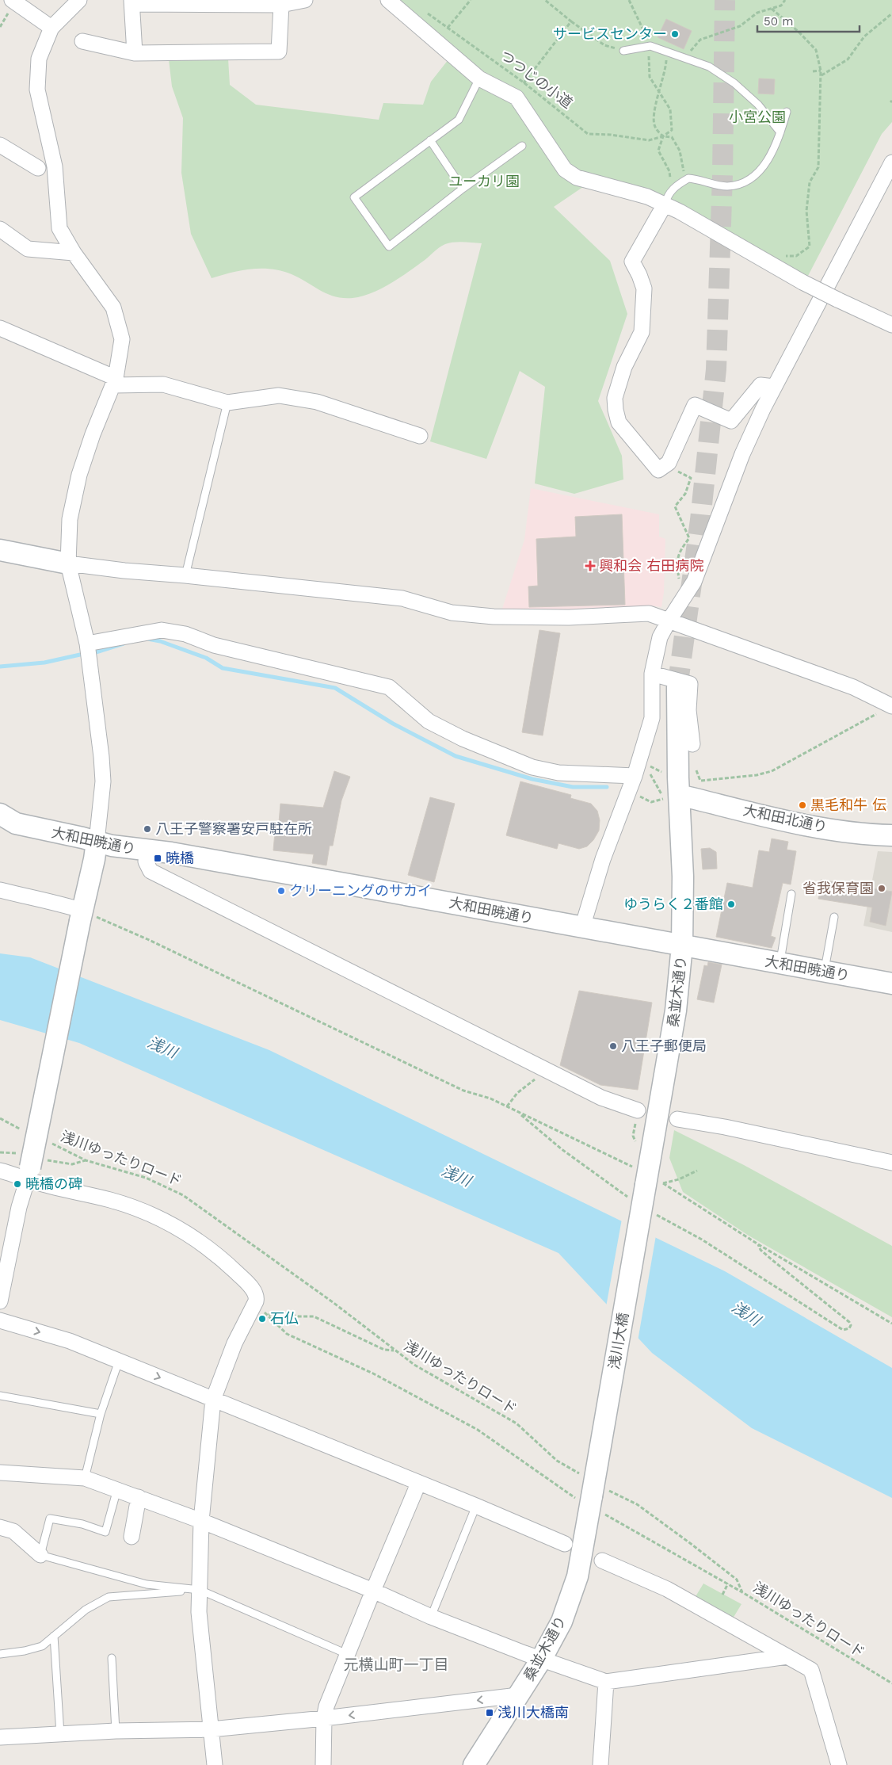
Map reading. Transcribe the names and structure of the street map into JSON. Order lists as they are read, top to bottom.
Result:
{
  "streets": {
    "street": [
      "大和田北通り",
      "大和田暁通り",
      "桑並木通り",
      "浅川大橋"
    ],
    "path": ["つつじの小道", "浅川ゆったりロード"]
  },
  "crossings": [
    ["大和田北通り", "桑並木通り"],
    ["大和田暁通り", "桑並木通り"],
    ["桑並木通り", "浅川ゆったりロード"],
    ["桑並木通り", "浅川大橋"],
    ["浅川ゆったりロード", "浅川大橋"]
  ],
  "districts": ["元横山町一丁目"],
  "water": ["浅川"],
  "parks": ["小宮公園", "ユーカリ園"],
  "places": {
    "other": [
      "サービスセンター",
      "黒毛和牛 伝",
      "八王子警察署安戸駐在所",
      "省我保育園",
      "クリーニングのサカイ",
      "ゆうらく２番館",
      "八王子郵便局",
      "暁橋の碑",
      "石仏"
    ],
    "health": ["興和会 右田病院"],
    "transit": ["暁橋", "浅川大橋南"]
  },
  "scale_bar": "50 m"
}
